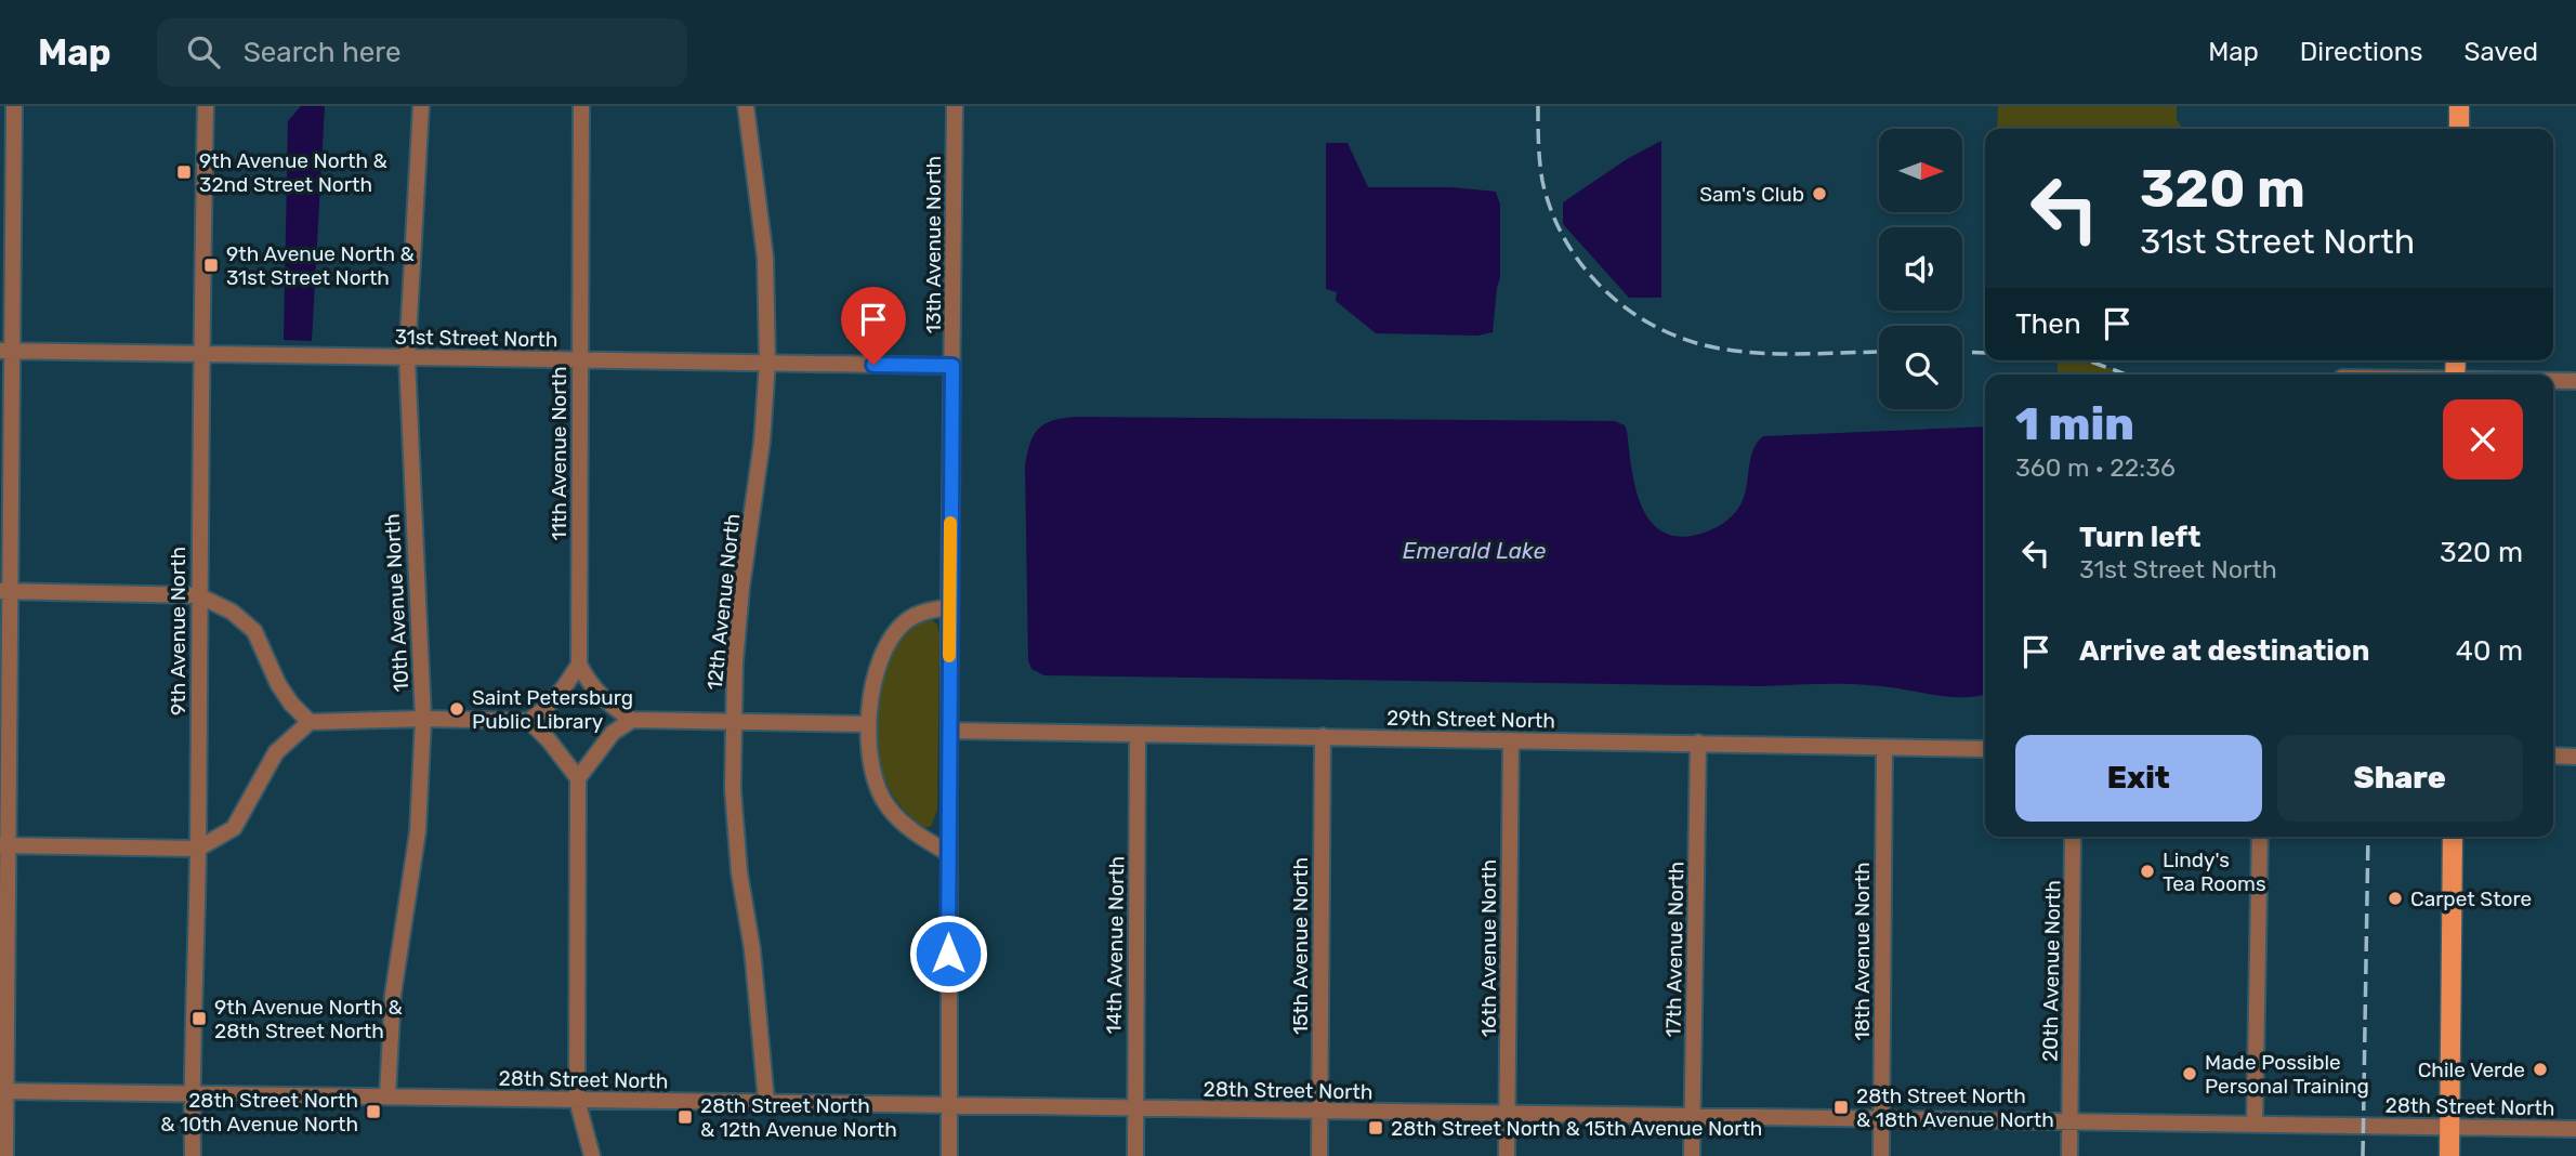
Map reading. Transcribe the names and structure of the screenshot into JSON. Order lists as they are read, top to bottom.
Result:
{
  "streets": {
    "street": [
      "13th Avenue North",
      "31st Street North",
      "11th Avenue North",
      "12th Avenue North",
      "10th Avenue North",
      "9th Avenue North",
      "29th Street North",
      "14th Avenue North",
      "15th Avenue North",
      "16th Avenue North",
      "17th Avenue North",
      "18th Avenue North",
      "20th Avenue North",
      "28th Street North"
    ]
  },
  "crossings": [
    ["13th Avenue North", "31st Street North"],
    ["13th Avenue North", "29th Street North"],
    ["13th Avenue North", "28th Street North"],
    ["31st Street North", "11th Avenue North"],
    ["31st Street North", "12th Avenue North"],
    ["31st Street North", "10th Avenue North"],
    ["31st Street North", "9th Avenue North"],
    ["12th Avenue North", "28th Street North"],
    ["10th Avenue North", "28th Street North"],
    ["9th Avenue North", "28th Street North"],
    ["29th Street North", "14th Avenue North"],
    ["29th Street North", "15th Avenue North"],
    ["29th Street North", "16th Avenue North"],
    ["29th Street North", "17th Avenue North"],
    ["29th Street North", "18th Avenue North"],
    ["14th Avenue North", "28th Street North"],
    ["15th Avenue North", "28th Street North"],
    ["16th Avenue North", "28th Street North"],
    ["17th Avenue North", "28th Street North"],
    ["18th Avenue North", "28th Street North"],
    ["20th Avenue North", "28th Street North"]
  ],
  "water": ["Emerald Lake"],
  "places": {
    "transit": [
      "9th Avenue North & 32nd Street North",
      "9th Avenue North & 31st Street North",
      "9th Avenue North & 28th Street North",
      "28th Street North & 18th Avenue North",
      "28th Street North & 10th Avenue North",
      "28th Street North & 12th Avenue North",
      "28th Street North & 15th Avenue North"
    ],
    "other": [
      "Sam's Club",
      "Saint Petersburg Public Library",
      "Lindy's Tea Rooms",
      "Carpet Store",
      "Chile Verde",
      "Made Possible Personal Training"
    ]
  },
  "north": "right",
  "page": {
    "header": "Map",
    "search": "Search here",
    "nav": ["Map", "Directions", "Saved"],
    "turn": ["320 m", "31st Street North"],
    "then": "Then",
    "heading": ["1 min", "360 m · 22:36"],
    "list": [
      {
        "name": "Turn left",
        "note": "31st Street North",
        "value": "320 m"
      },
      {
        "name": "Arrive at destination",
        "value": "40 m"
      }
    ],
    "buttons": ["Exit", "Share"]
  }
}
